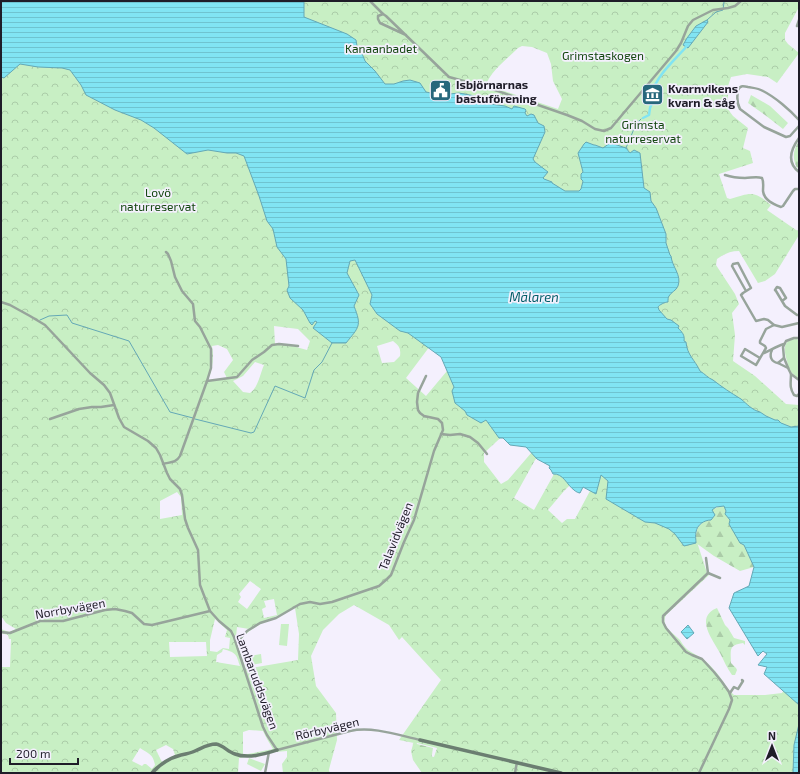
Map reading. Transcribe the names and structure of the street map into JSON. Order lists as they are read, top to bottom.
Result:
{
  "streets": {
    "street": [
      "Talavidvägen",
      "Norrbyvägen",
      "Lambaruddsvägen",
      "Rörbyvägen"
    ]
  },
  "crossings": [
    ["Talavidvägen", "Lambaruddsvägen"],
    ["Norrbyvägen", "Lambaruddsvägen"],
    ["Lambaruddsvägen", "Rörbyvägen"]
  ],
  "water": ["Mälaren"],
  "parks": [
    "Kanaanbadet",
    "Grimstaskogen",
    "Grimsta naturreservat",
    "Lovö naturreservat"
  ],
  "places": {
    "public building": ["Isbjörnarnas bastuförening"],
    "museum": ["Kvarnvikens kvarn & såg"]
  },
  "scale_bar": "200 m",
  "north": "top"
}
